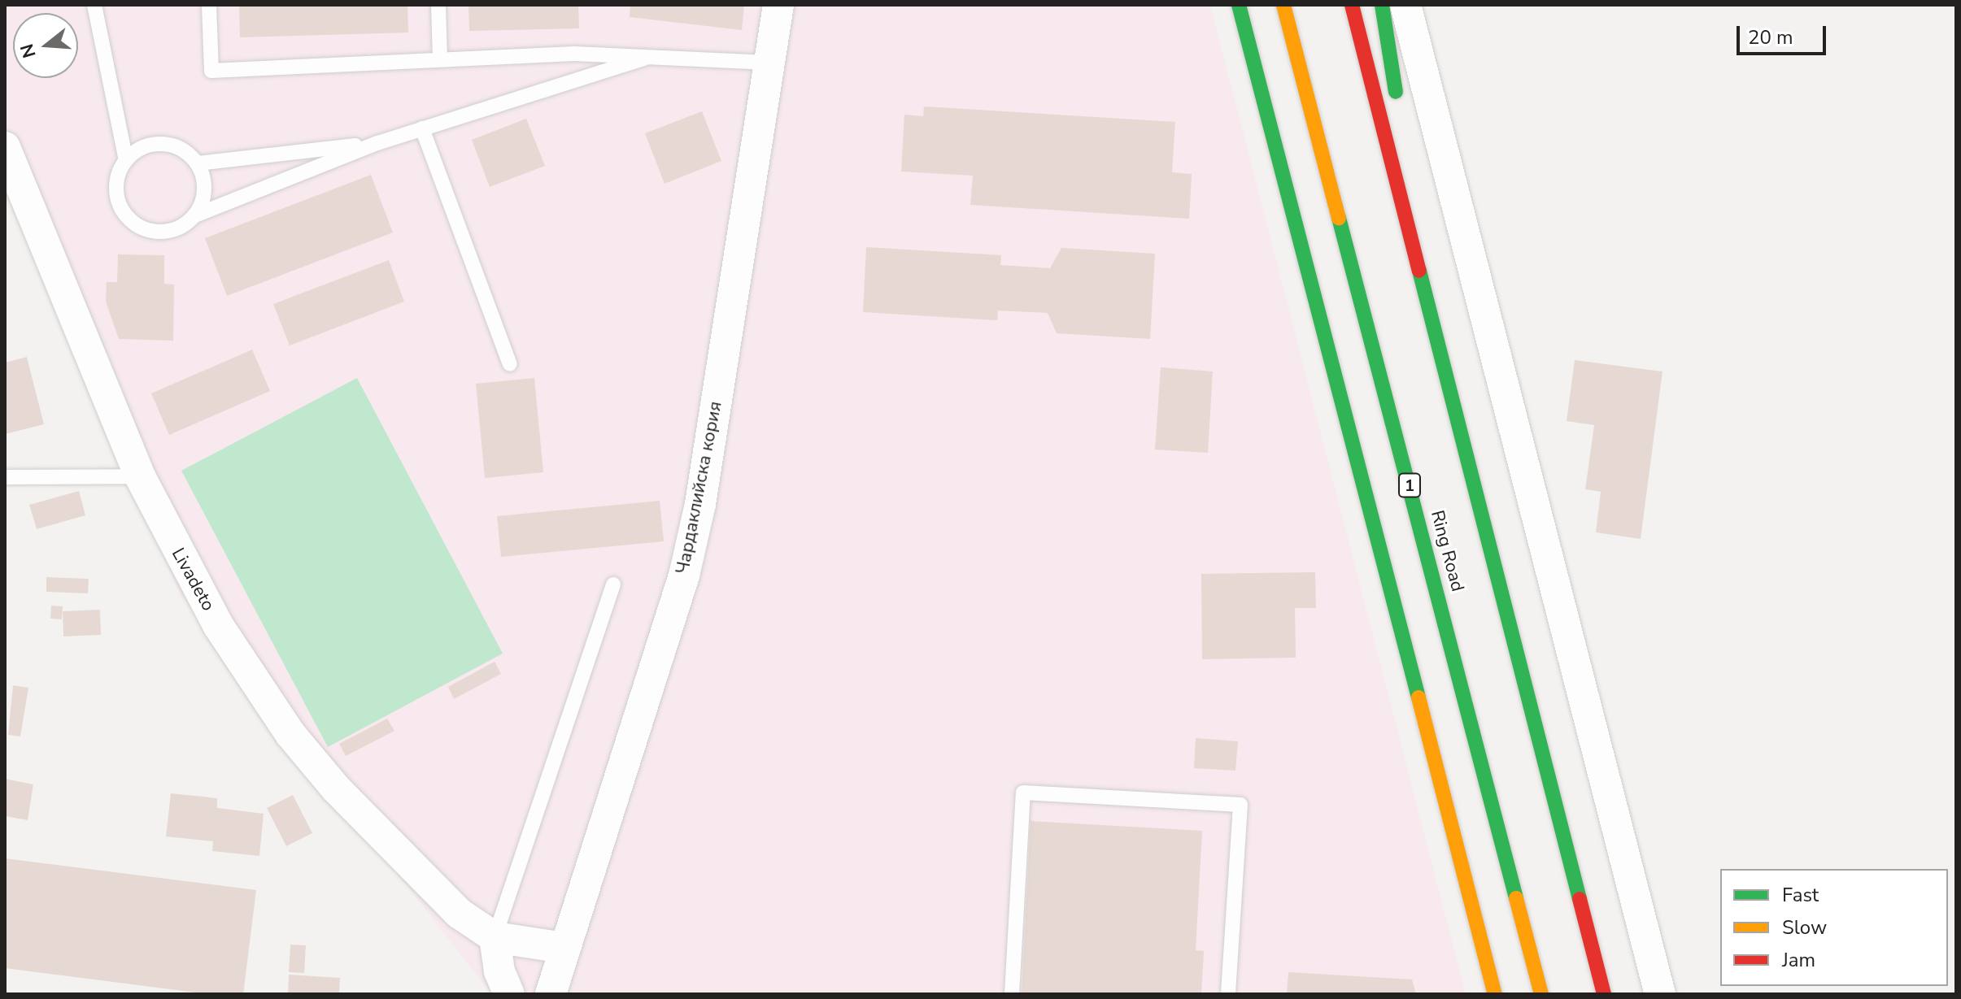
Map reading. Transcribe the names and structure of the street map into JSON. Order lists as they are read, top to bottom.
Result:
{
  "streets": {
    "main road": ["1", "Ring Road"],
    "street": ["Чардаклийска кория", "Livadeto"]
  },
  "crossings": [
    ["Чардаклийска кория", "Livadeto"]
  ],
  "legend": ["Fast", "Slow", "Jam"],
  "scale_bar": "20 m",
  "north": "left"
}
